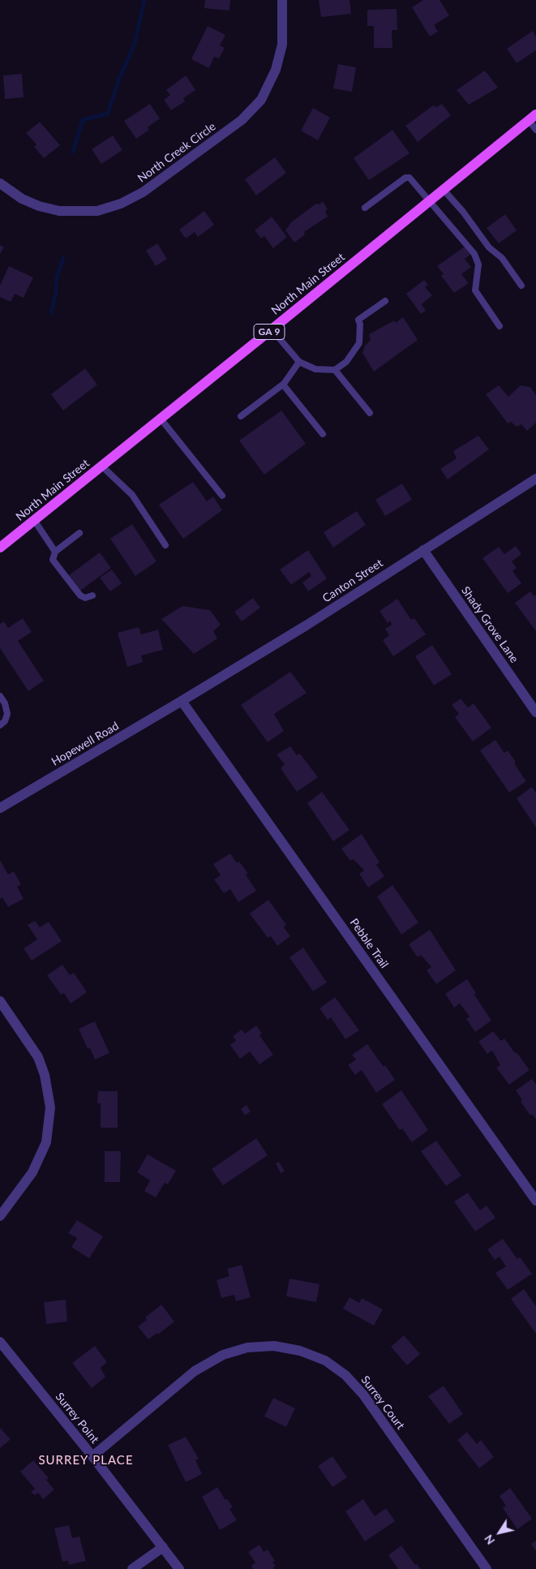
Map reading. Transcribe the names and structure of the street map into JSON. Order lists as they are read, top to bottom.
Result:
{
  "streets": {
    "main road": ["North Main Street", "GA 9"],
    "street": [
      "North Creek Circle",
      "Canton Street",
      "Shady Grove Lane",
      "Hopewell Road",
      "Pebble Trail",
      "Surrey Court",
      "Surrey Point"
    ]
  },
  "crossings": [
    ["Canton Street", "Shady Grove Lane"],
    ["Canton Street", "Hopewell Road"],
    ["Canton Street", "Pebble Trail"],
    ["Hopewell Road", "Pebble Trail"],
    ["Surrey Court", "Surrey Point"]
  ],
  "districts": ["SURREY PLACE"],
  "north": "bottom left"
}
